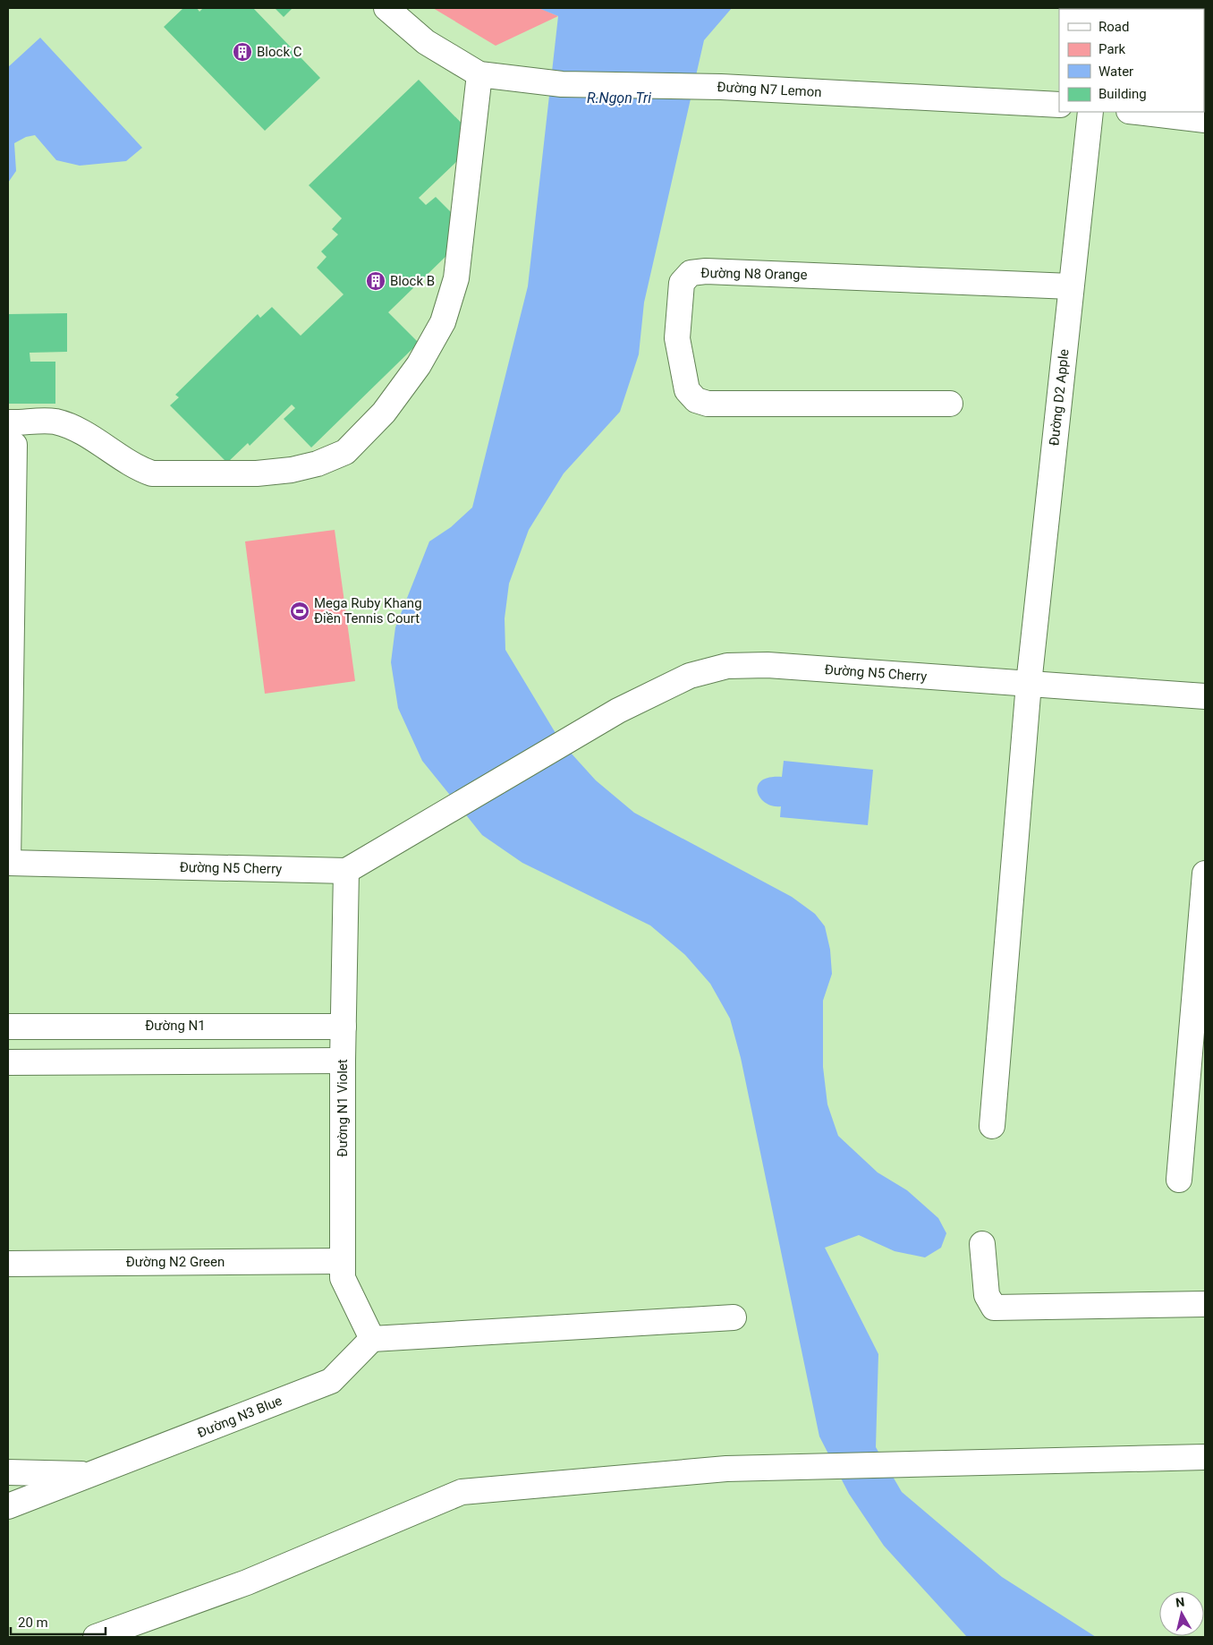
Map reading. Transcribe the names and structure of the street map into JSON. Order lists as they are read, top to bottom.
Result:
{
  "streets": {
    "street": [
      "Đường N7 Lemon",
      "Đường N8 Orange",
      "Đường D2 Apple",
      "Đường N5 Cherry",
      "Đường N1",
      "Đường N1 Violet",
      "Đường N2 Green",
      "Đường N3 Blue"
    ]
  },
  "crossings": [
    ["Đường N8 Orange", "Đường D2 Apple"],
    ["Đường D2 Apple", "Đường N5 Cherry"],
    ["Đường N5 Cherry", "Đường N1 Violet"],
    ["Đường N1", "Đường N1 Violet"],
    ["Đường N1 Violet", "Đường N2 Green"],
    ["Đường N1 Violet", "Đường N3 Blue"]
  ],
  "water": ["R.Ngọn Tri"],
  "places": {
    "building": ["Block C", "Block B"],
    "sports": ["Mega Ruby Khang Điền Tennis Court"]
  },
  "legend": [
    "Road",
    "Park",
    "Water",
    "Building"
  ],
  "scale_bar": "20 m",
  "north": "top"
}
